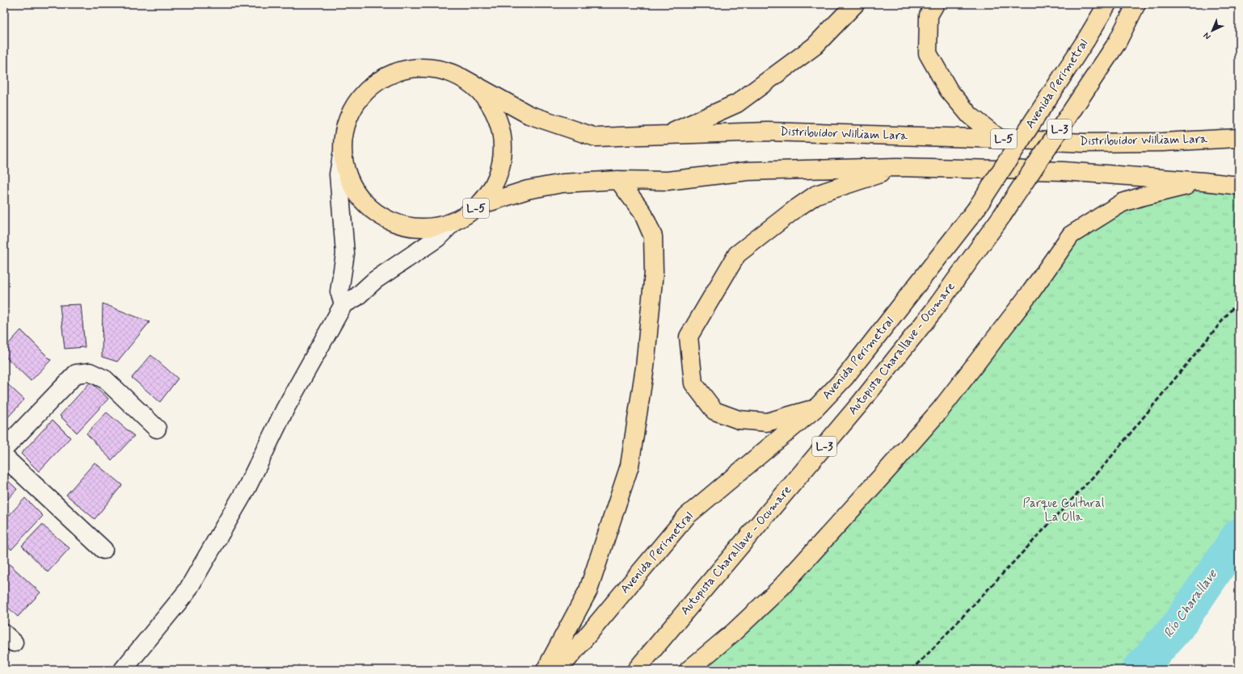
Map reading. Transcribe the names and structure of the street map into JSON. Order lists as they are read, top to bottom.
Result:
{
  "streets": {
    "highway": [
      "Avenida Perimetral",
      "L-3",
      "Distribuidor William Lara",
      "L-5",
      "Autopista Charallave - Ocumare"
    ]
  },
  "water": ["Río Charallave"],
  "parks": ["Parque Cultural La Olla"],
  "north": "bottom left"
}
